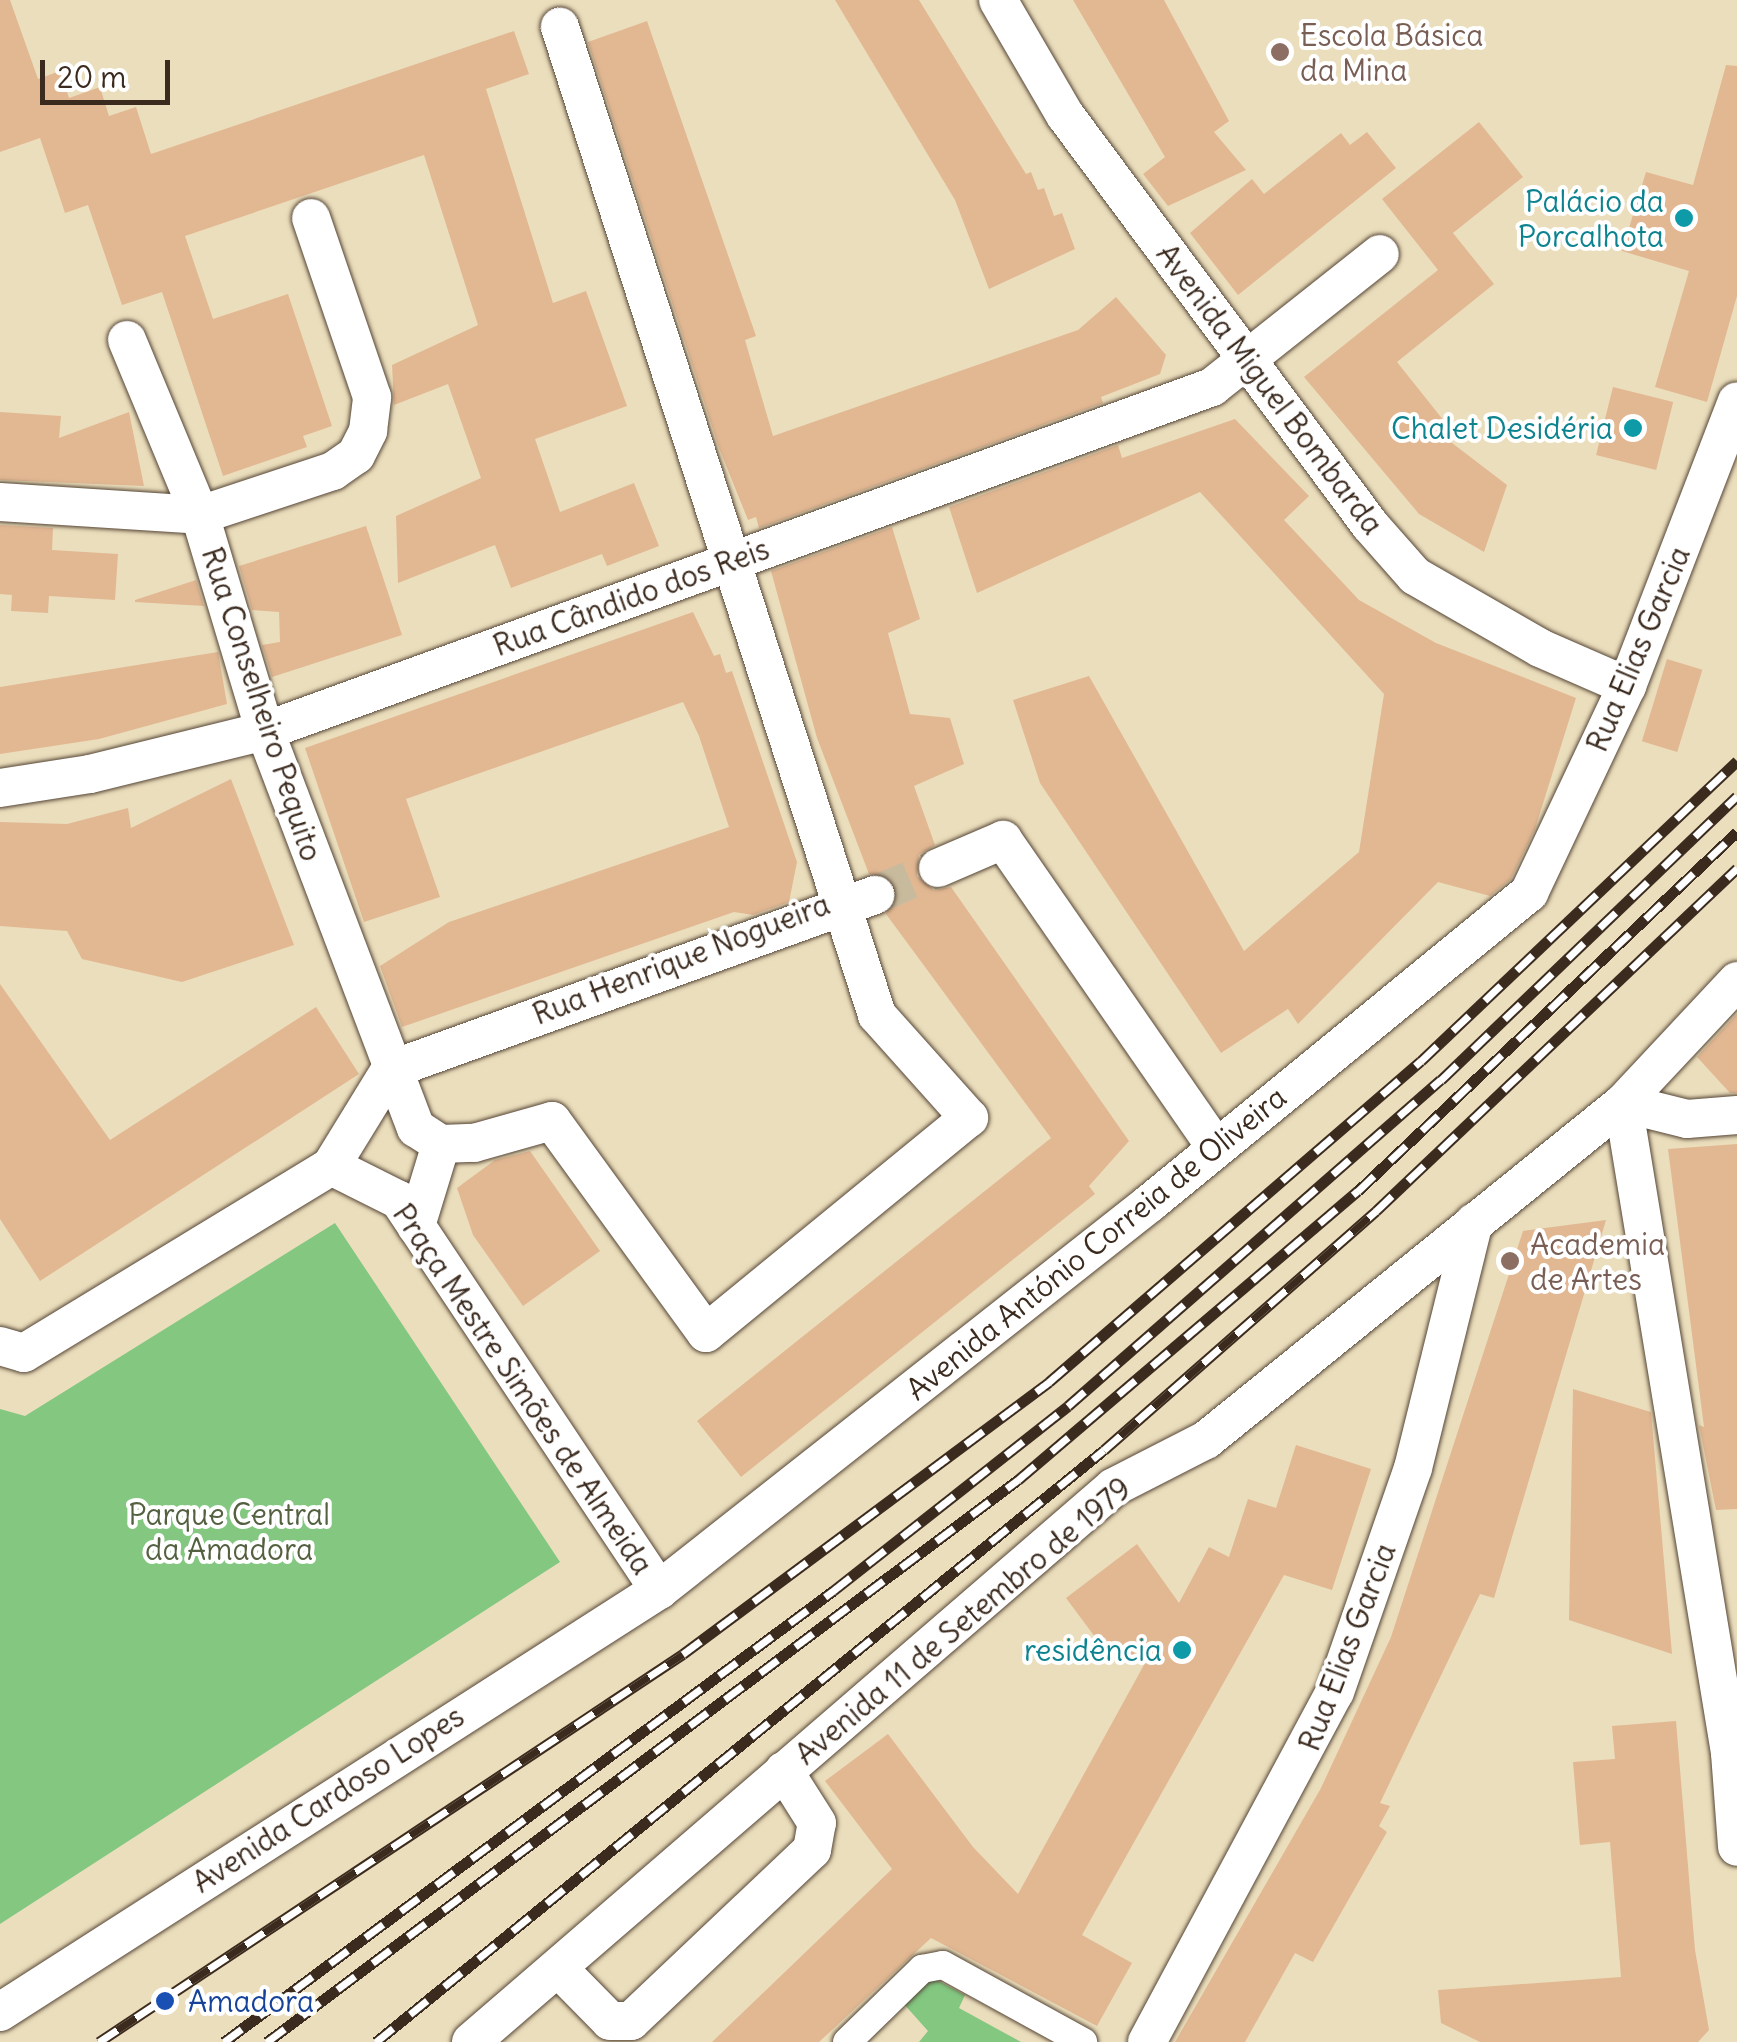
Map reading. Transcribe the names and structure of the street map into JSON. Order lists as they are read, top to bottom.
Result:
{
  "streets": {
    "street": [
      "Avenida Miguel Bombarda",
      "Rua Cândido dos Reis",
      "Rua Elias Garcia",
      "Rua Conselheiro Pequito",
      "Rua Henrique Nogueira",
      "Avenida António Correia de Oliveira",
      "Praça Mestre Simões de Almeida",
      "Avenida 11 de Setembro de 1979",
      "Avenida Cardoso Lopes"
    ]
  },
  "crossings": [
    ["Avenida Miguel Bombarda", "Rua Cândido dos Reis"],
    ["Avenida Miguel Bombarda", "Rua Elias Garcia"],
    ["Rua Cândido dos Reis", "Rua Conselheiro Pequito"],
    ["Rua Cândido dos Reis", "Rua Henrique Nogueira"],
    ["Rua Elias Garcia", "Avenida António Correia de Oliveira"],
    ["Rua Elias Garcia", "Avenida 11 de Setembro de 1979"],
    ["Rua Conselheiro Pequito", "Rua Henrique Nogueira"],
    ["Avenida António Correia de Oliveira", "Praça Mestre Simões de Almeida"],
    ["Avenida António Correia de Oliveira", "Avenida Cardoso Lopes"],
    ["Praça Mestre Simões de Almeida", "Avenida Cardoso Lopes"]
  ],
  "parks": ["Parque Central da Amadora"],
  "places": [
    "Escola Básica da Mina",
    "Palácio da Porcalhota",
    "Chalet Desidéria",
    "Academia de Artes",
    "residência",
    "Amadora"
  ],
  "scale_bar": "20 m"
}
